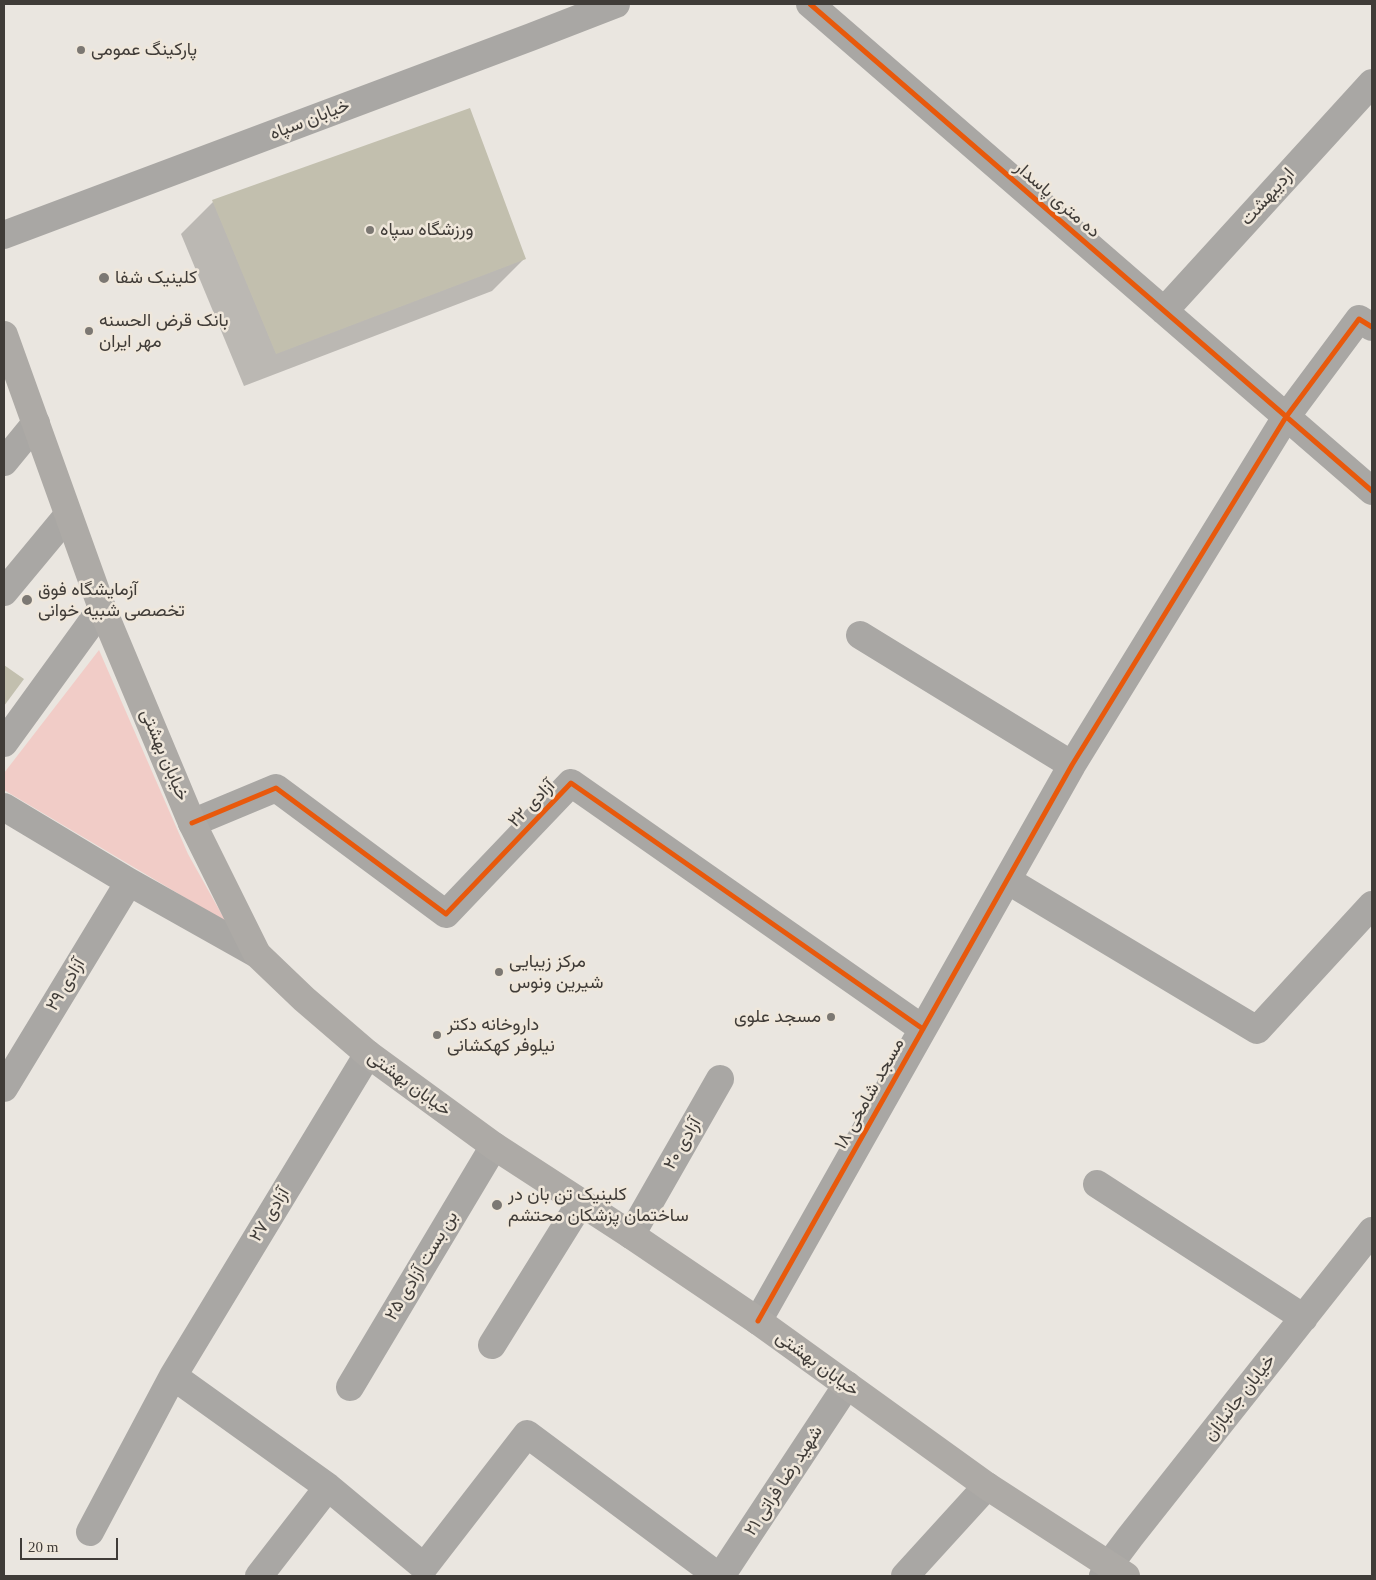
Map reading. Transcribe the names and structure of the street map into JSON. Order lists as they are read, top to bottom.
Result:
{
  "streets": {
    "main road": ["خیابان بهشتی"],
    "street": [
      "خیابان سپاه",
      "اردیبهشت",
      "ده متری پاسدار",
      "آزادی ۲۲",
      "آزادی ۲۹",
      "مسجد شامخی ۱۸",
      "آزادی ۲۰",
      "آزادی ۲۷",
      "بن بست آزادی ۲۵",
      "خیابان جانبازان",
      "شهید رضا فراتی ۲۱"
    ]
  },
  "crossings": [
    ["اردیبهشت", "ده متری پاسدار"],
    ["ده متری پاسدار", "مسجد شامخی ۱۸"],
    ["خیابان بهشتی", "آزادی ۲۲"],
    ["خیابان بهشتی", "مسجد شامخی ۱۸"],
    ["خیابان بهشتی", "آزادی ۲۰"],
    ["خیابان بهشتی", "آزادی ۲۷"],
    ["خیابان بهشتی", "بن بست آزادی ۲۵"],
    ["خیابان بهشتی", "خیابان جانبازان"],
    ["خیابان بهشتی", "شهید رضا فراتی ۲۱"],
    ["آزادی ۲۲", "مسجد شامخی ۱۸"]
  ],
  "places": [
    "پارکینگ عمومی",
    "ورزشگاه سپاه",
    "کلینیک شفا",
    "بانک قرض الحسنه مهر ایران",
    "آزمایشگاه فوق تخصصی شبیه خوانی",
    "مرکز زیبایی شیرین ونوس",
    "مسجد علوی",
    "داروخانه دکتر نیلوفر کهکشانی",
    "کلینیک تن بان در ساختمان پزشکان محتشم"
  ],
  "scale_bar": "20 m"
}
